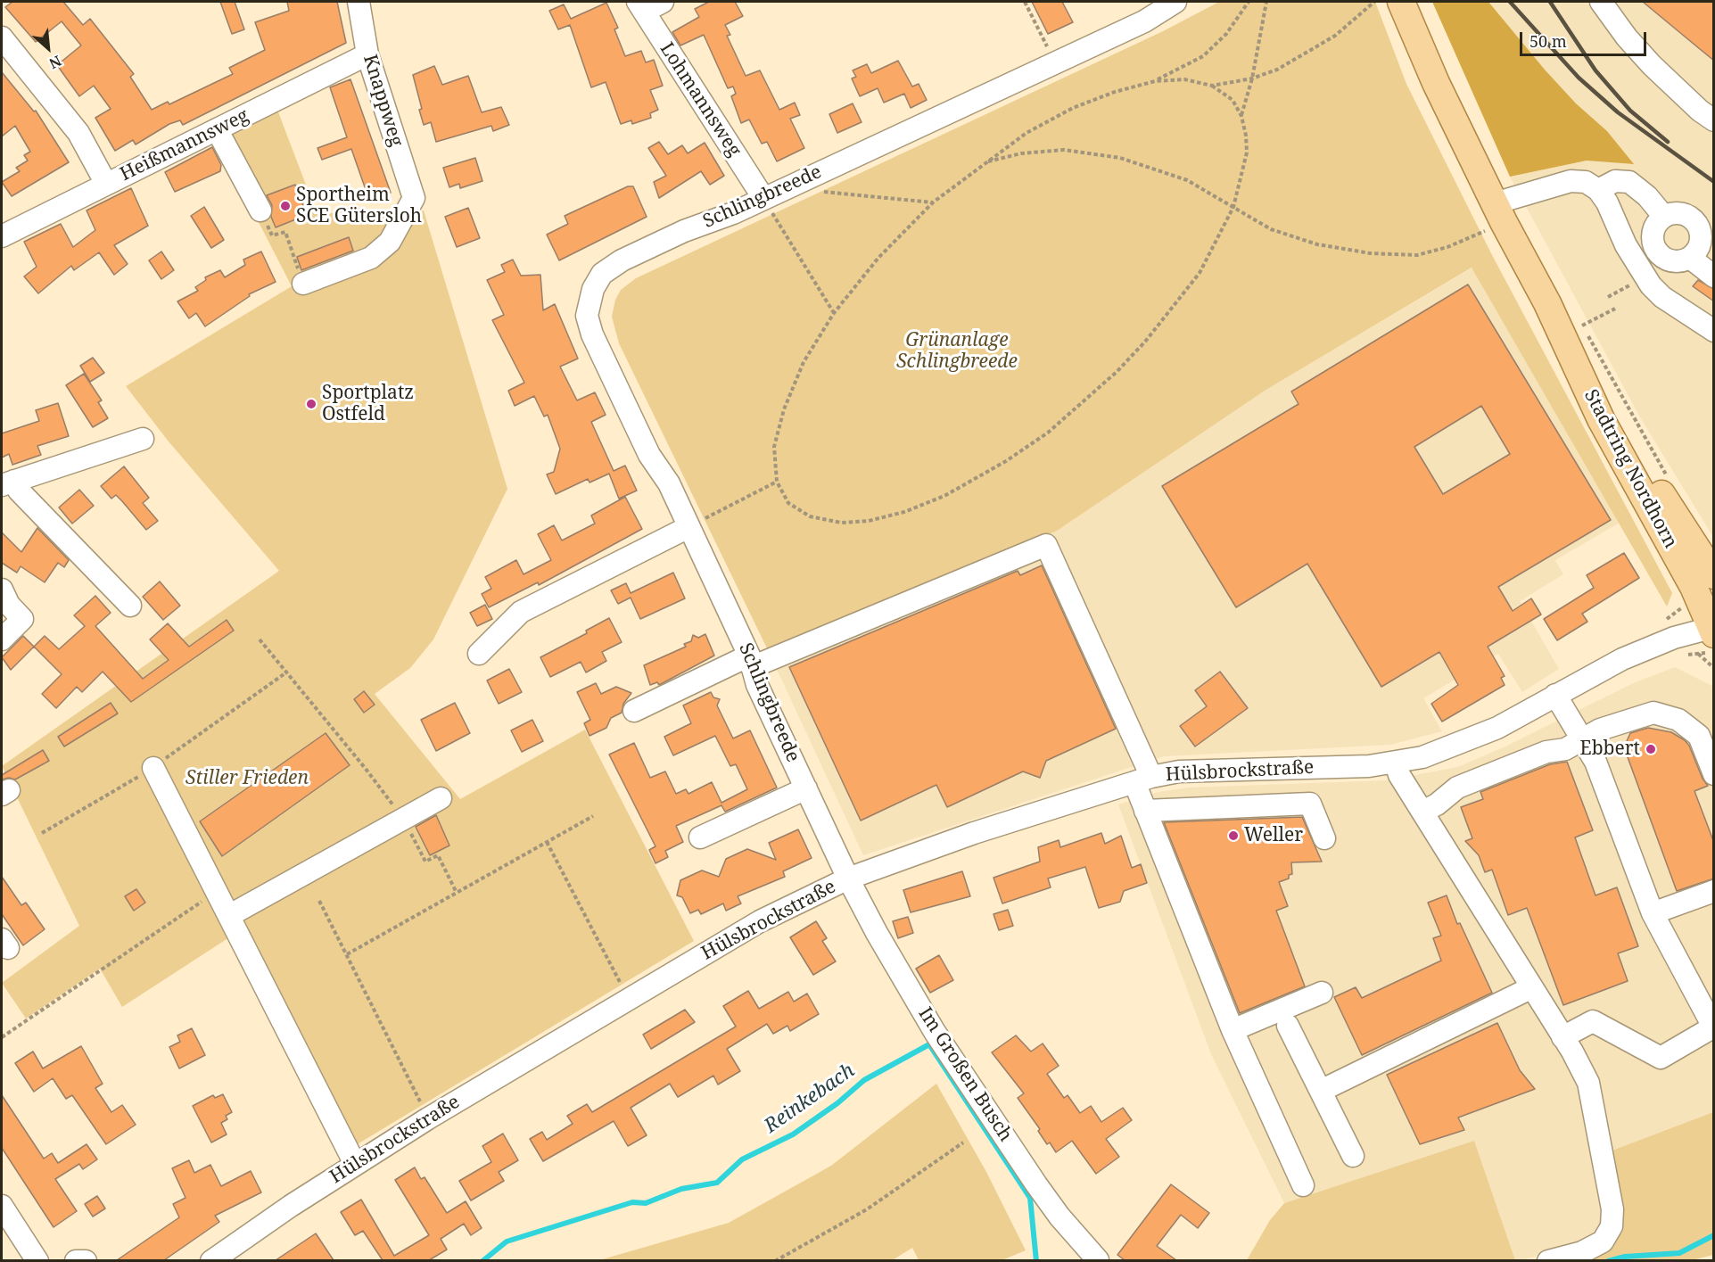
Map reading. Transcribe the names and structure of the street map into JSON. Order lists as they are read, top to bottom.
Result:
{
  "streets": {
    "main road": ["Stadtring Nordhorn"],
    "street": [
      "Lohmannsweg",
      "Knappweg",
      "Heißmannsweg",
      "Schlingbreede",
      "Hülsbrockstraße",
      "Im Großen Busch"
    ]
  },
  "crossings": [
    ["Lohmannsweg", "Schlingbreede"],
    ["Knappweg", "Heißmannsweg"],
    ["Schlingbreede", "Hülsbrockstraße"],
    ["Schlingbreede", "Im Großen Busch"],
    ["Stadtring Nordhorn", "Hülsbrockstraße"],
    ["Hülsbrockstraße", "Im Großen Busch"]
  ],
  "water": ["Reinkebach"],
  "parks": ["Grünanlage Schlingbreede", "Stiller Frieden"],
  "places": [
    "Sportheim SCE Gütersloh",
    "Sportplatz Ostfeld",
    "Ebbert",
    "Weller"
  ],
  "scale_bar": "50 m",
  "north": "bottom right"
}
